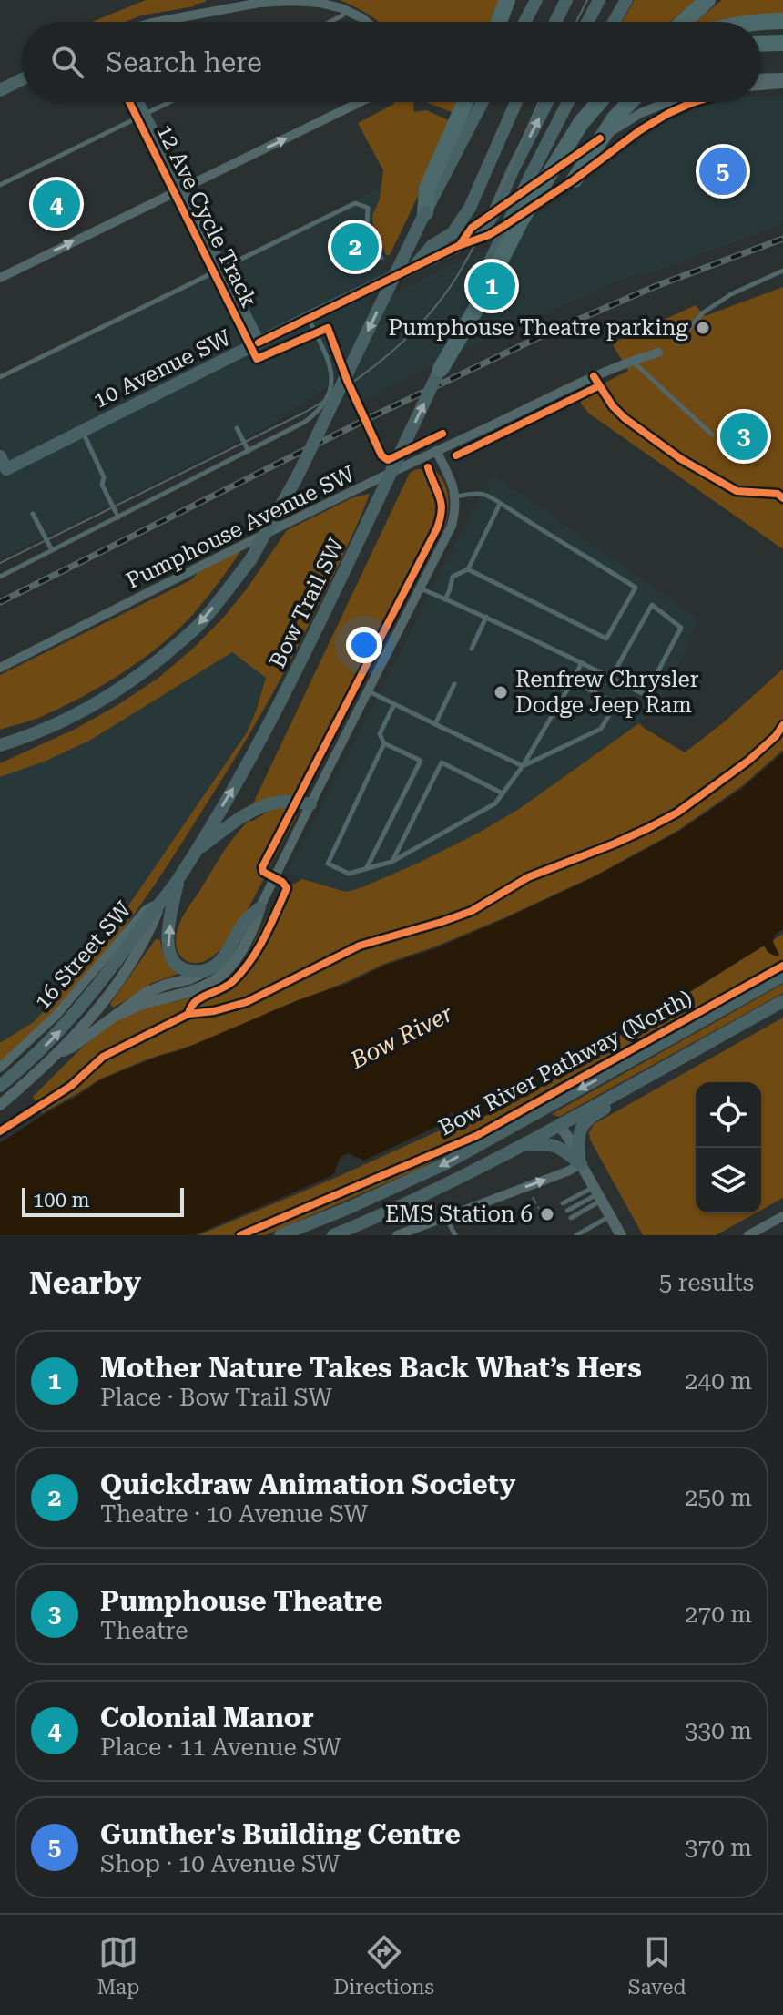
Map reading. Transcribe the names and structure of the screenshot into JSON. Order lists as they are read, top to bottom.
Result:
{
  "streets": {
    "main road": ["10 Avenue SW", "Bow Trail SW"],
    "street": ["Pumphouse Avenue SW", "16 Street SW"],
    "cycle path": ["12 Ave Cycle Track", "Bow River Pathway (North)"]
  },
  "crossings": [
    ["Bow Trail SW", "16 Street SW"]
  ],
  "water": ["Bow River"],
  "places": ["Pumphouse Theatre parking", "Renfrew Chrysler Dodge Jeep Ram", "EMS Station 6"],
  "scale_bar": "100 m",
  "page": {
    "search": "Search here",
    "pins": [
      "5",
      "4",
      "2",
      "1",
      "3"
    ],
    "scale": "100 m",
    "heading": ["Nearby", "5 results"],
    "list": [
      {
        "mark": "1",
        "name": "Mother Nature Takes Back What’s Hers",
        "note": "Place · Bow Trail SW",
        "value": "240 m"
      },
      {
        "mark": "2",
        "name": "Quickdraw Animation Society",
        "note": "Theatre · 10 Avenue SW",
        "value": "250 m"
      },
      {
        "mark": "3",
        "name": "Pumphouse Theatre",
        "note": "Theatre",
        "value": "270 m"
      },
      {
        "mark": "4",
        "name": "Colonial Manor",
        "note": "Place · 11 Avenue SW",
        "value": "330 m"
      },
      {
        "mark": "5",
        "name": "Gunther's Building Centre",
        "note": "Shop · 10 Avenue SW",
        "value": "370 m"
      }
    ],
    "nav": ["Map", "Directions", "Saved"]
  }
}
